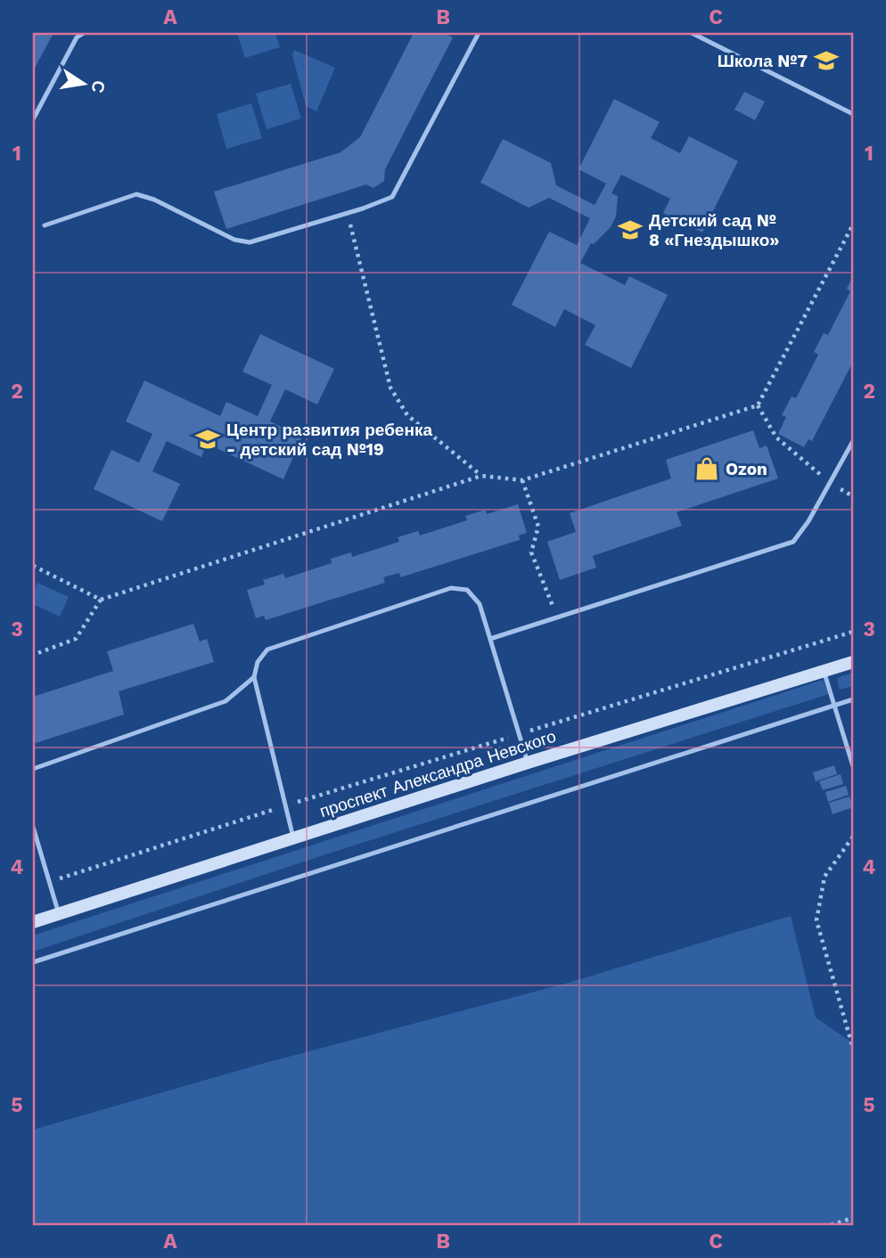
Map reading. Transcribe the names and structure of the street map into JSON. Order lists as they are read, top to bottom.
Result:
{
  "streets": {
    "main road": ["проспект Александра Невского"]
  },
  "places": {
    "school or university": ["Школа №7", "Детский сад № 8 «Гнездышко»", "Центр развития ребенка - детский сад №19"],
    "shop": ["Ozon"]
  },
  "north": "right",
  "grid": {
    "columns": ["A", "B", "C"],
    "rows": [
      "1",
      "2",
      "3",
      "4",
      "5"
    ]
  }
}
